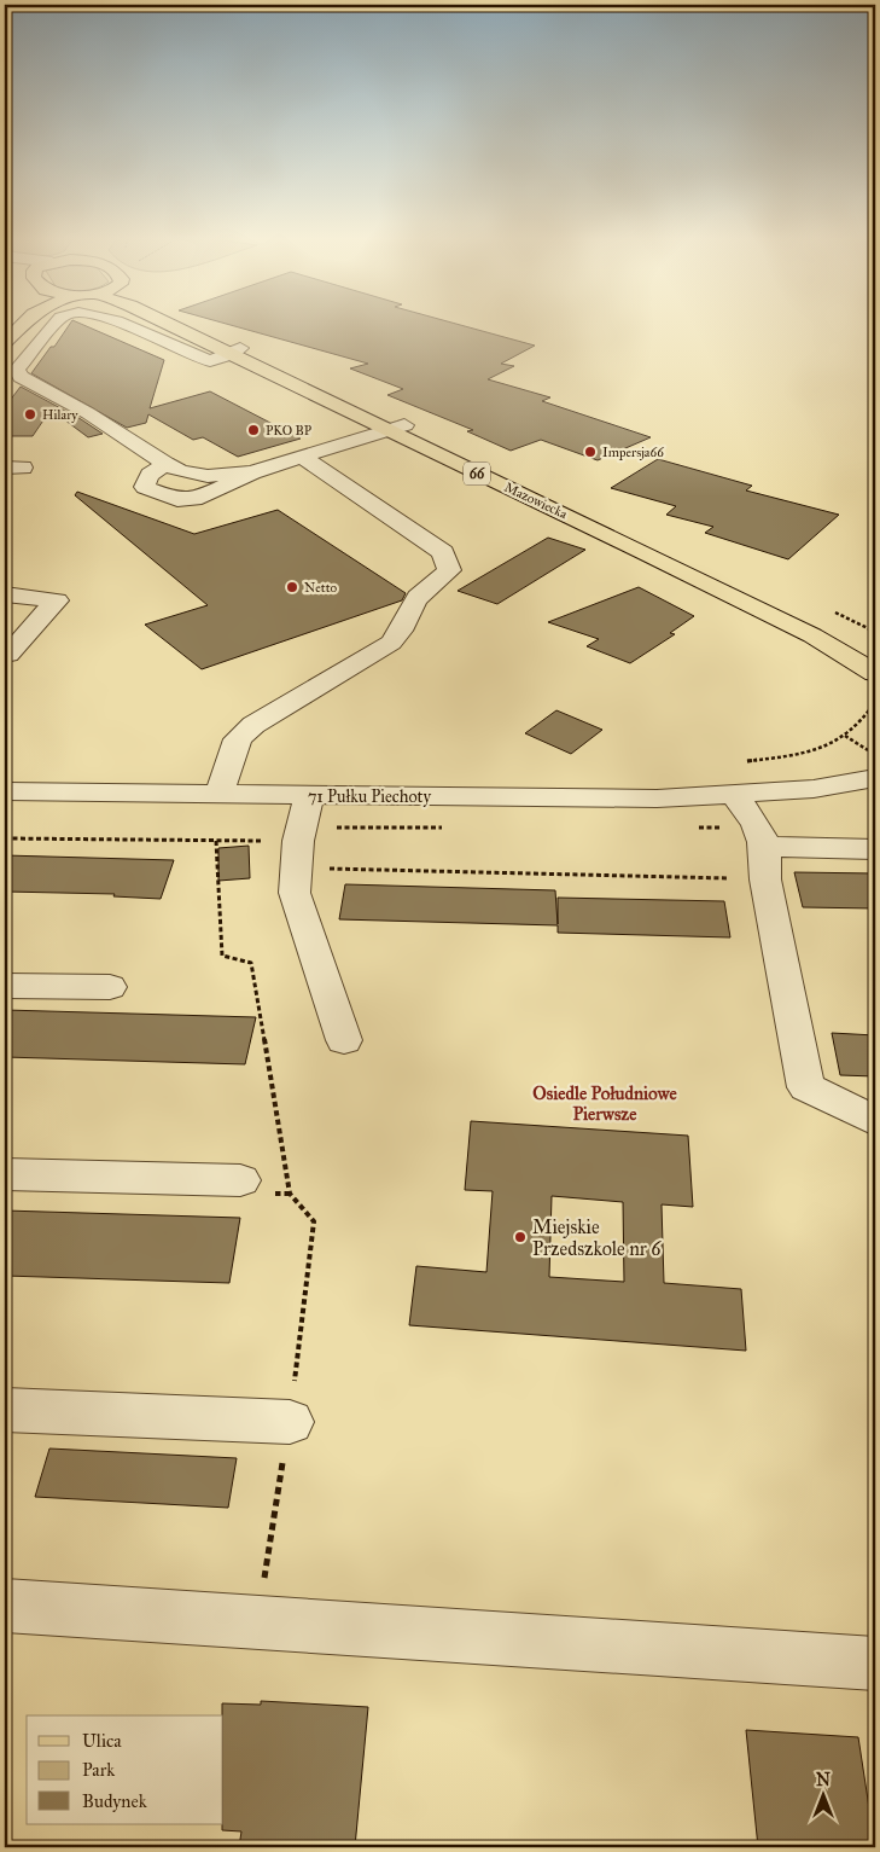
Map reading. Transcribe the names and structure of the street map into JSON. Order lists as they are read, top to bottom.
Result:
{
  "streets": {
    "main road": ["66", "Mazowiecka"],
    "street": ["71 Pułku Piechoty"]
  },
  "districts": ["Osiedle Południowe Pierwsze"],
  "places": [
    "Hilary",
    "PKO BP",
    "Impersja66",
    "Netto",
    "Miejskie Przedszkole nr 6"
  ],
  "legend": ["Ulica", "Park", "Budynek"],
  "north": "top"
}
